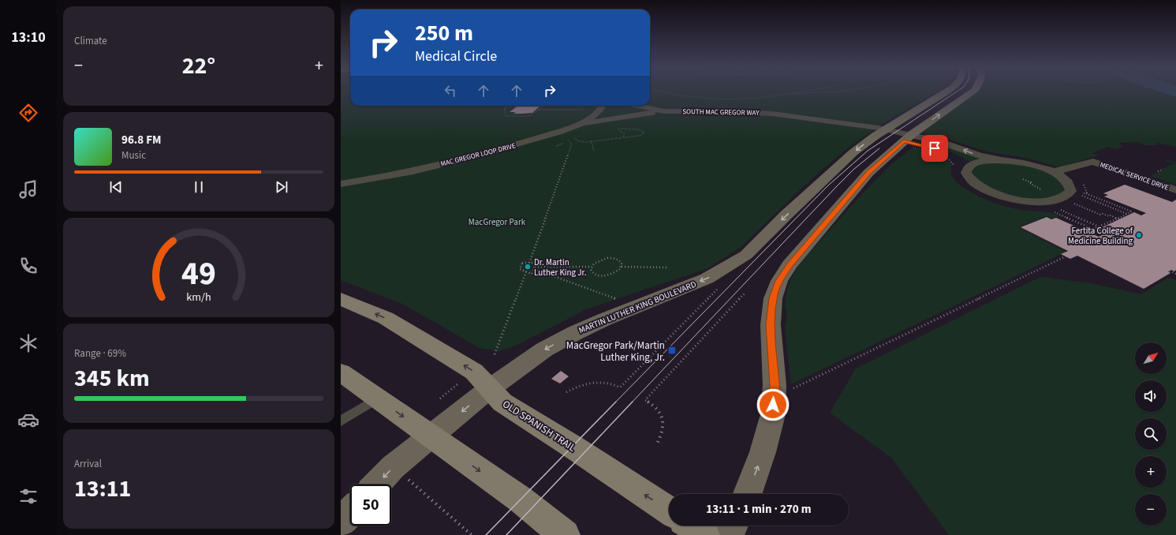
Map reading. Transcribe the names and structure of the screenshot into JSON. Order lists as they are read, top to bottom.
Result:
{
  "streets": {
    "main road": ["MARTIN LUTHER KING BOULEVARD", "OLD SPANISH TRAIL"],
    "street": ["SOUTH MAC GREGOR WAY", "MAC GREGOR LOOP DRIVE", "MEDICAL SERVICE DRIVE"]
  },
  "crossings": [
    ["SOUTH MAC GREGOR WAY", "MARTIN LUTHER KING BOULEVARD"],
    ["MARTIN LUTHER KING BOULEVARD", "OLD SPANISH TRAIL"]
  ],
  "one_way": ["MARTIN LUTHER KING BOULEVARD"],
  "parks": ["MacGregor Park"],
  "places": {
    "other": ["Fertita College of Medicine Building", "Dr. Martin Luther King Jr."],
    "transit": ["MacGregor Park/Martin Luther King, Jr."]
  },
  "north": "top right",
  "page": {
    "tabs": "13:10",
    "tile": [
      "Climate",
      ["Range · 69%", "345 km"],
      ["Arrival", "13:11"]
    ],
    "turn": ["250 m", "Medical Circle"],
    "heat": ["−", "22°", "+"],
    "song": ["96.8 FM", "Music"],
    "map_buttons": ["+", "−"],
    "limit": "50",
    "trip": "13:11 · 1 min · 270 m",
    "gauge": ["49", "km/h"]
  }
}
